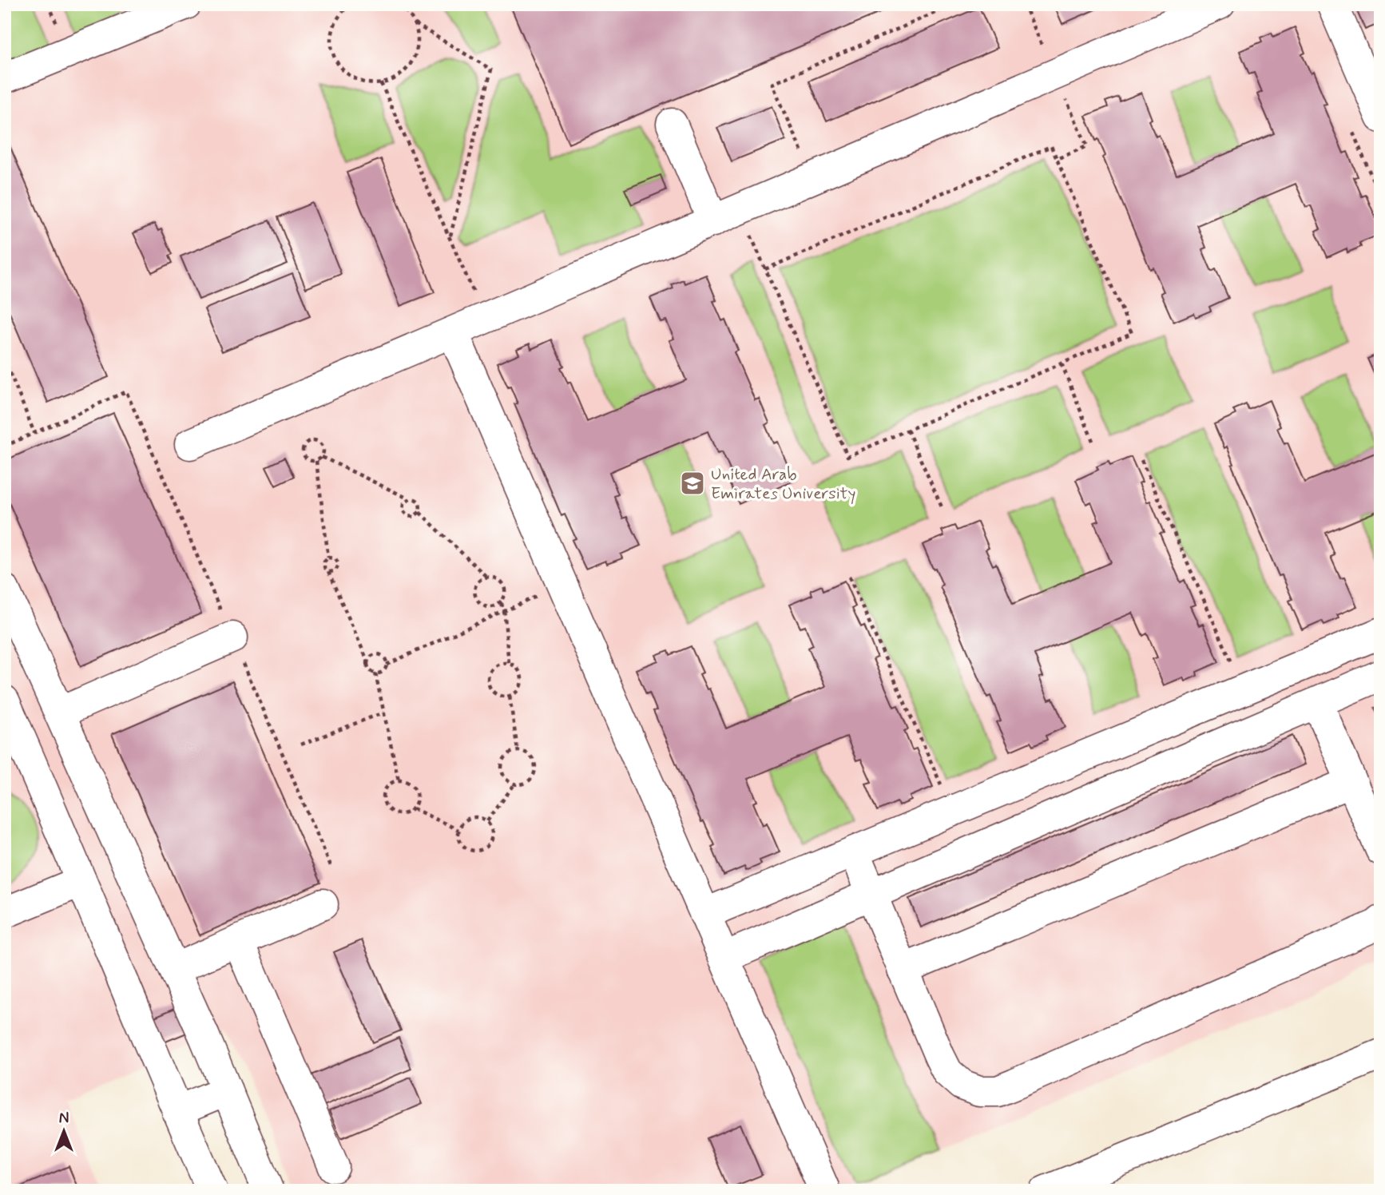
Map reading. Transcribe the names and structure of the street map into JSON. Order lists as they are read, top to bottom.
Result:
{
  "places": {
    "school or university": ["United Arab Emirates University"]
  },
  "north": "top"
}
